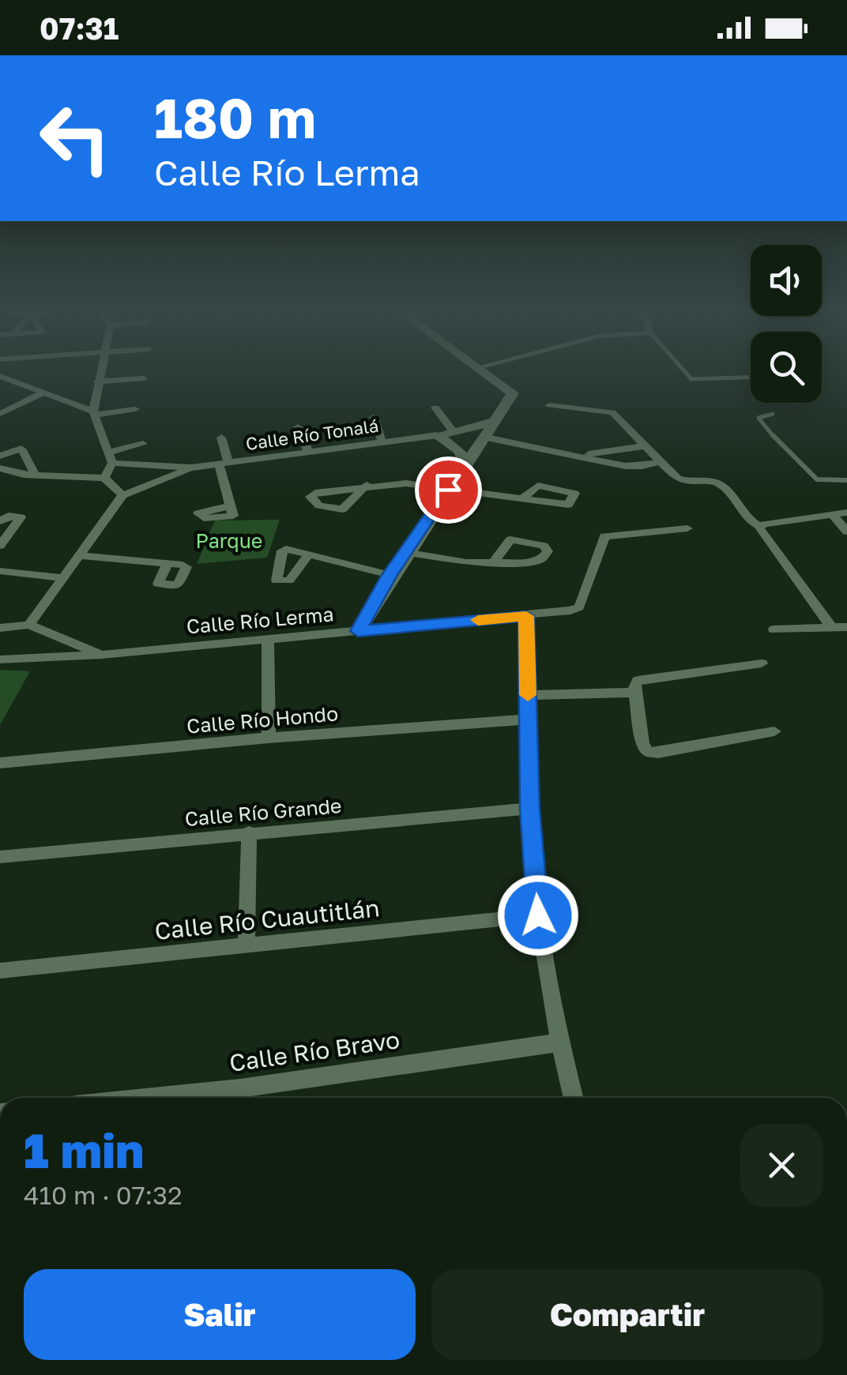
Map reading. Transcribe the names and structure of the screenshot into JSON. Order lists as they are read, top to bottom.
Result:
{
  "streets": {
    "street": [
      "Calle Río Tonalá",
      "Calle Río Lerma",
      "Calle Río Hondo",
      "Calle Río Grande",
      "Calle Río Cuautitlán",
      "Calle Río Bravo"
    ]
  },
  "parks": ["Parque"],
  "page": {
    "status": "07:31",
    "turn": ["180 m", "Calle Río Lerma"],
    "heading": ["1 min", "410 m · 07:32"],
    "buttons": ["Salir", "Compartir"]
  }
}
